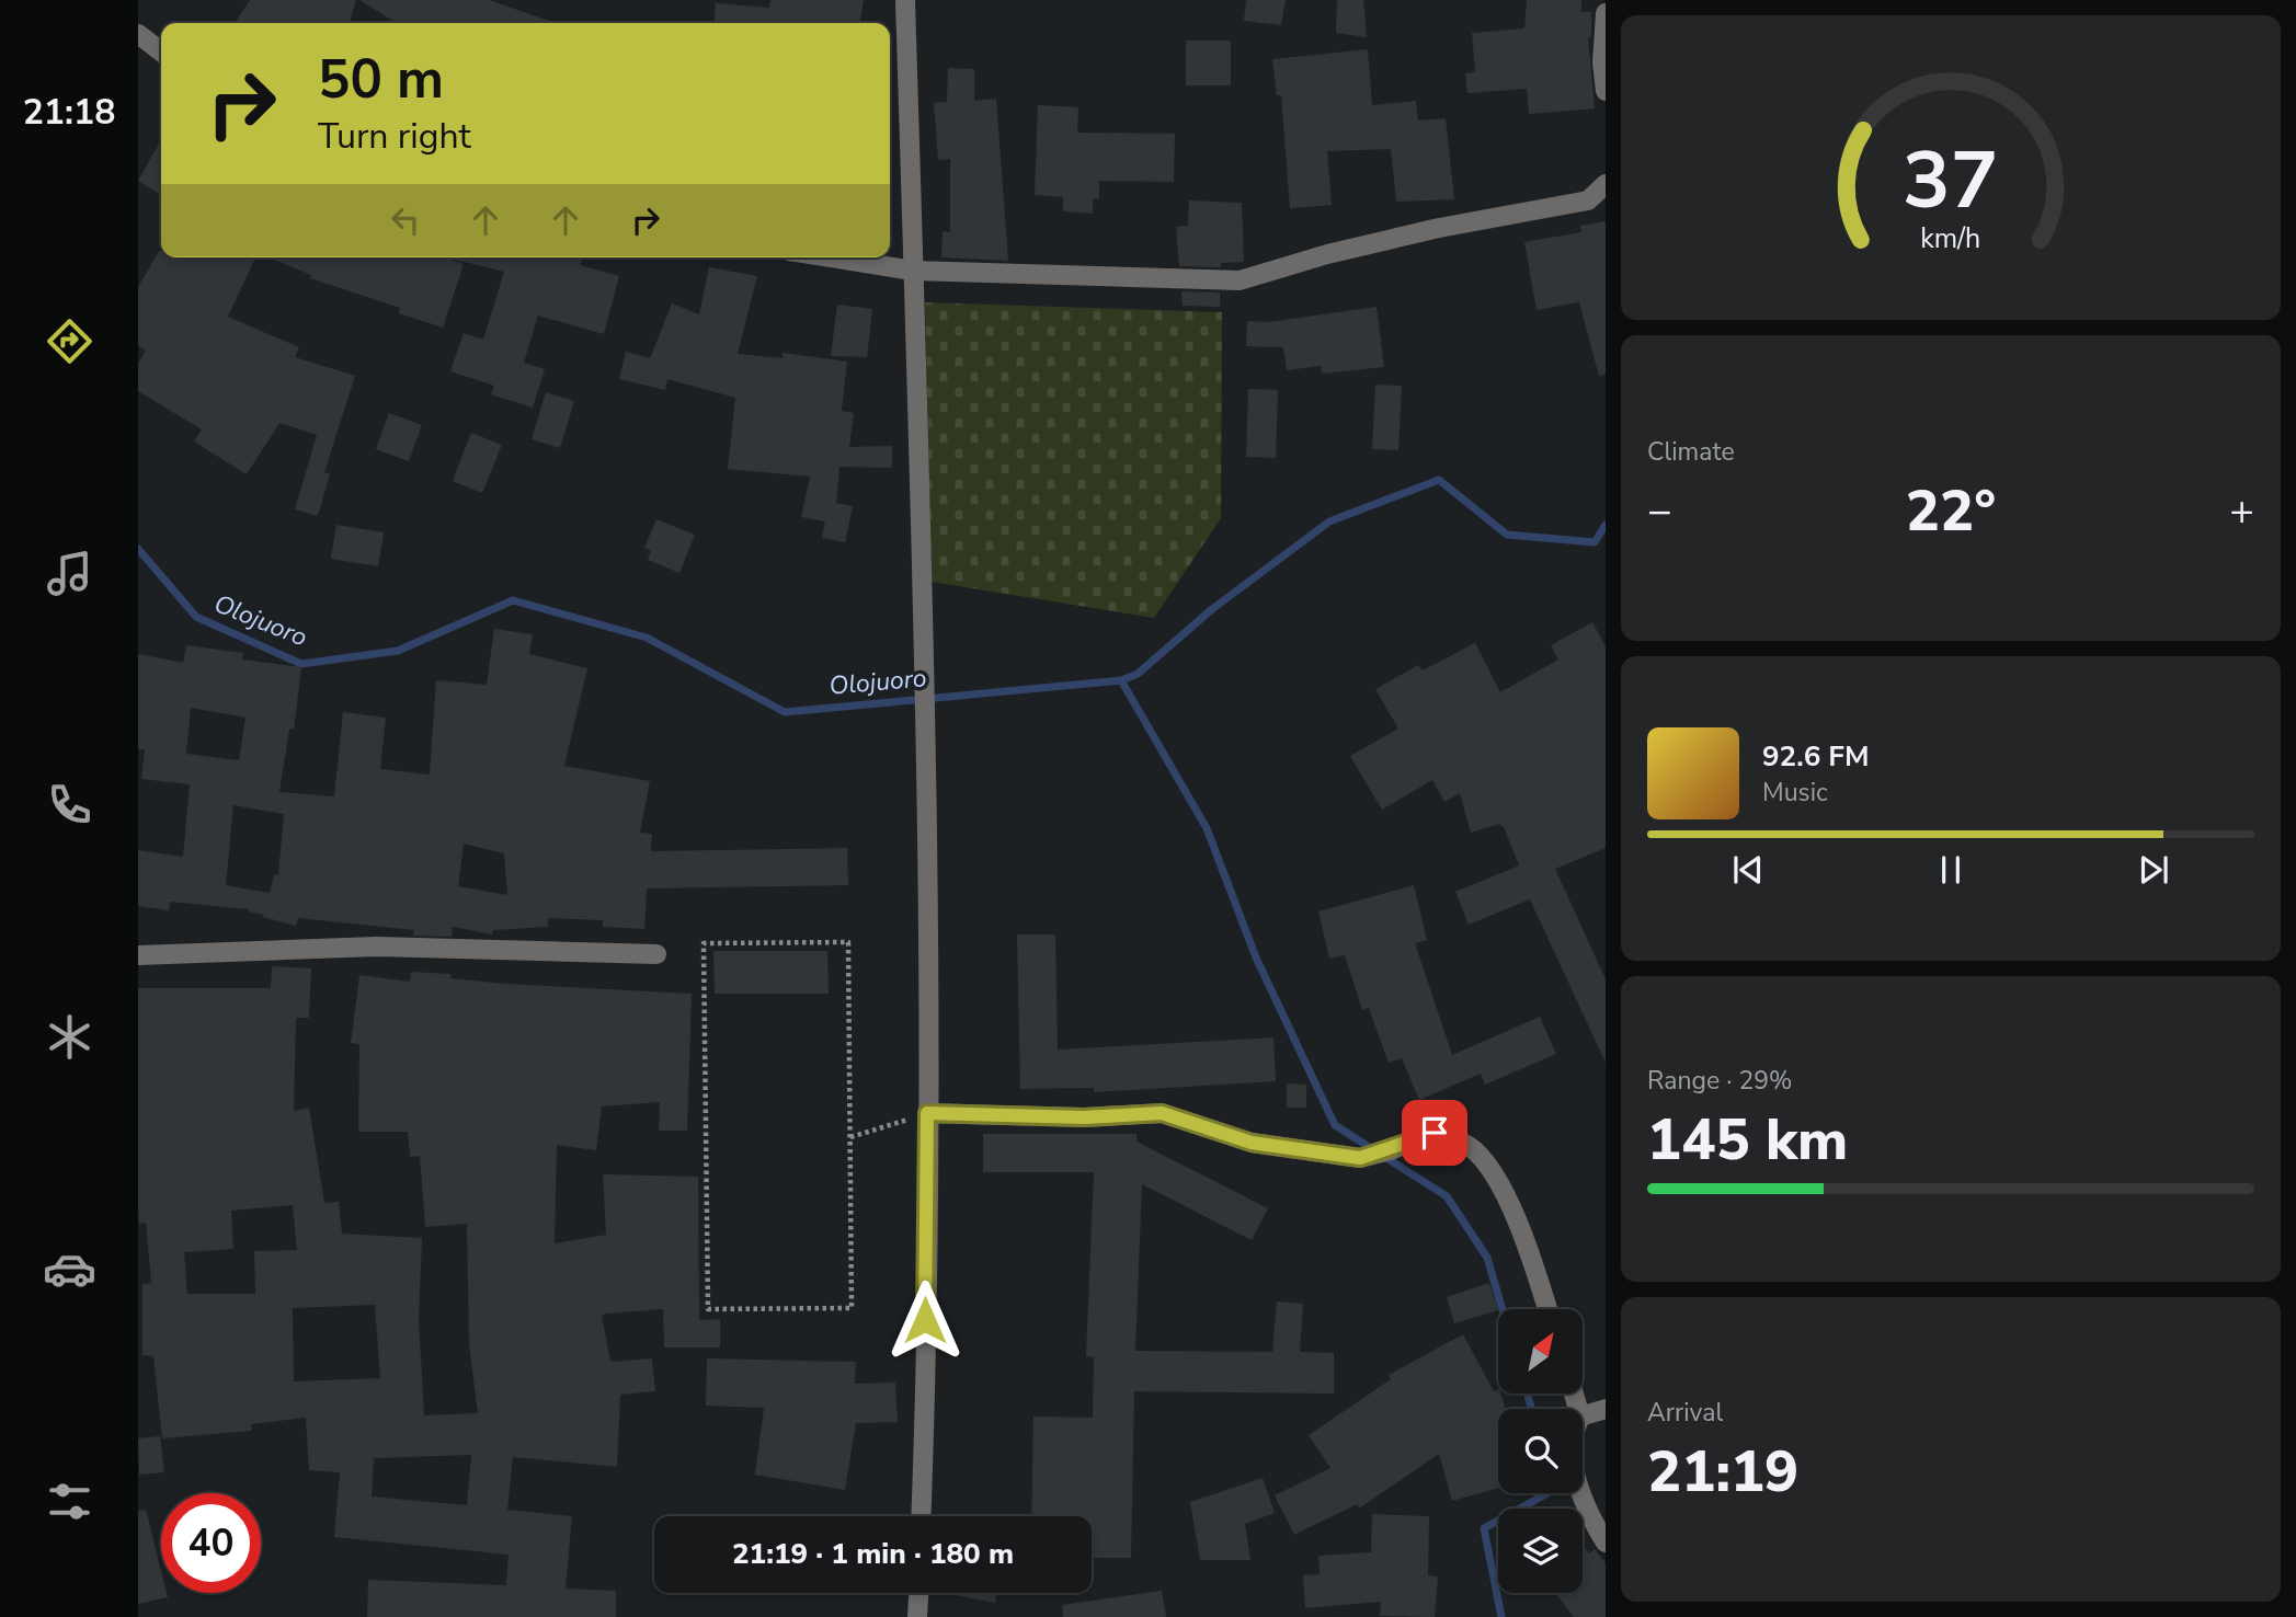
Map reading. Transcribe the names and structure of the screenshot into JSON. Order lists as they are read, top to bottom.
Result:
{
  "water": ["Olojuoro"],
  "north": "top right",
  "page": {
    "tabs": "21:18",
    "turn": ["50 m", "Turn right"],
    "tile": [
      "Climate",
      ["Range · 29%", "145 km"],
      ["Arrival", "21:19"]
    ],
    "heat": ["−", "22°", "+"],
    "song": ["92.6 FM", "Music"],
    "limit": "40",
    "trip": "21:19 · 1 min · 180 m",
    "gauge": ["37", "km/h"]
  }
}
